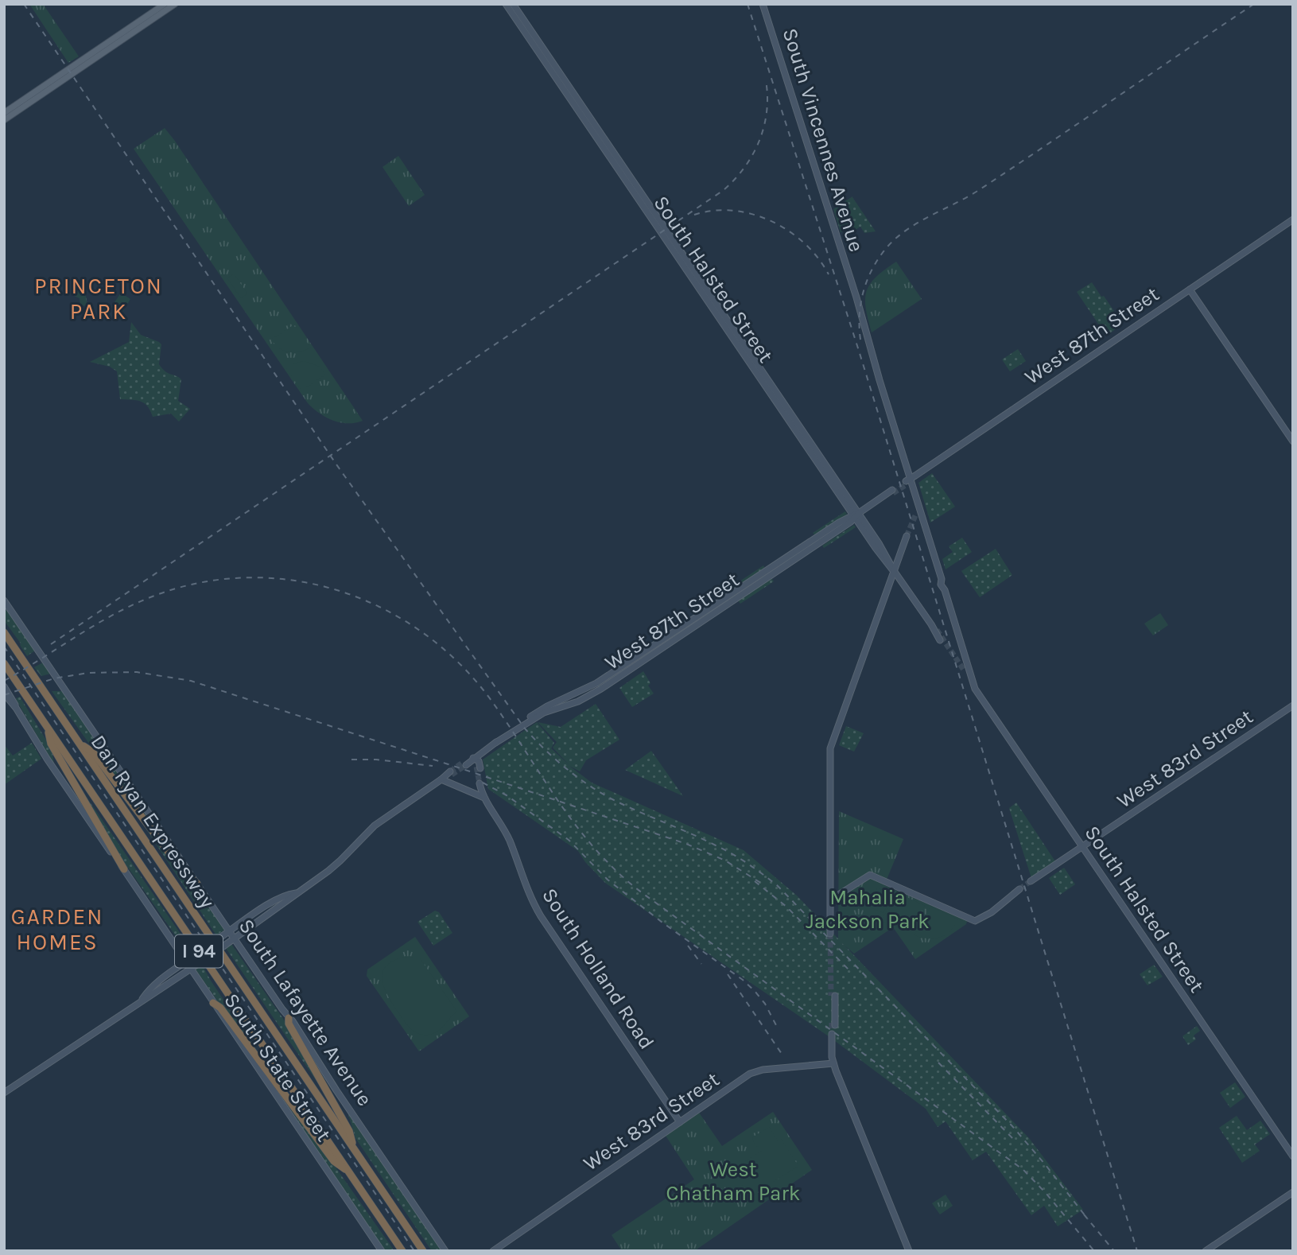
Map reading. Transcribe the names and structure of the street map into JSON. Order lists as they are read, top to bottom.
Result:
{
  "streets": {
    "highway": ["Dan Ryan Expressway", "I 94"],
    "main road": [
      "South Vincennes Avenue",
      "South Halsted Street",
      "West 87th Street",
      "West 83rd Street",
      "South Holland Road",
      "South Lafayette Avenue",
      "South State Street"
    ]
  },
  "crossings": [
    ["South Vincennes Avenue", "South Halsted Street"],
    ["South Vincennes Avenue", "West 87th Street"],
    ["South Halsted Street", "West 87th Street"],
    ["South Halsted Street", "West 83rd Street"],
    ["West 83rd Street", "South Holland Road"]
  ],
  "districts": ["PRINCETON PARK", "GARDEN HOMES"],
  "parks": ["Mahalia Jackson Park", "West Chatham Park"]
}
